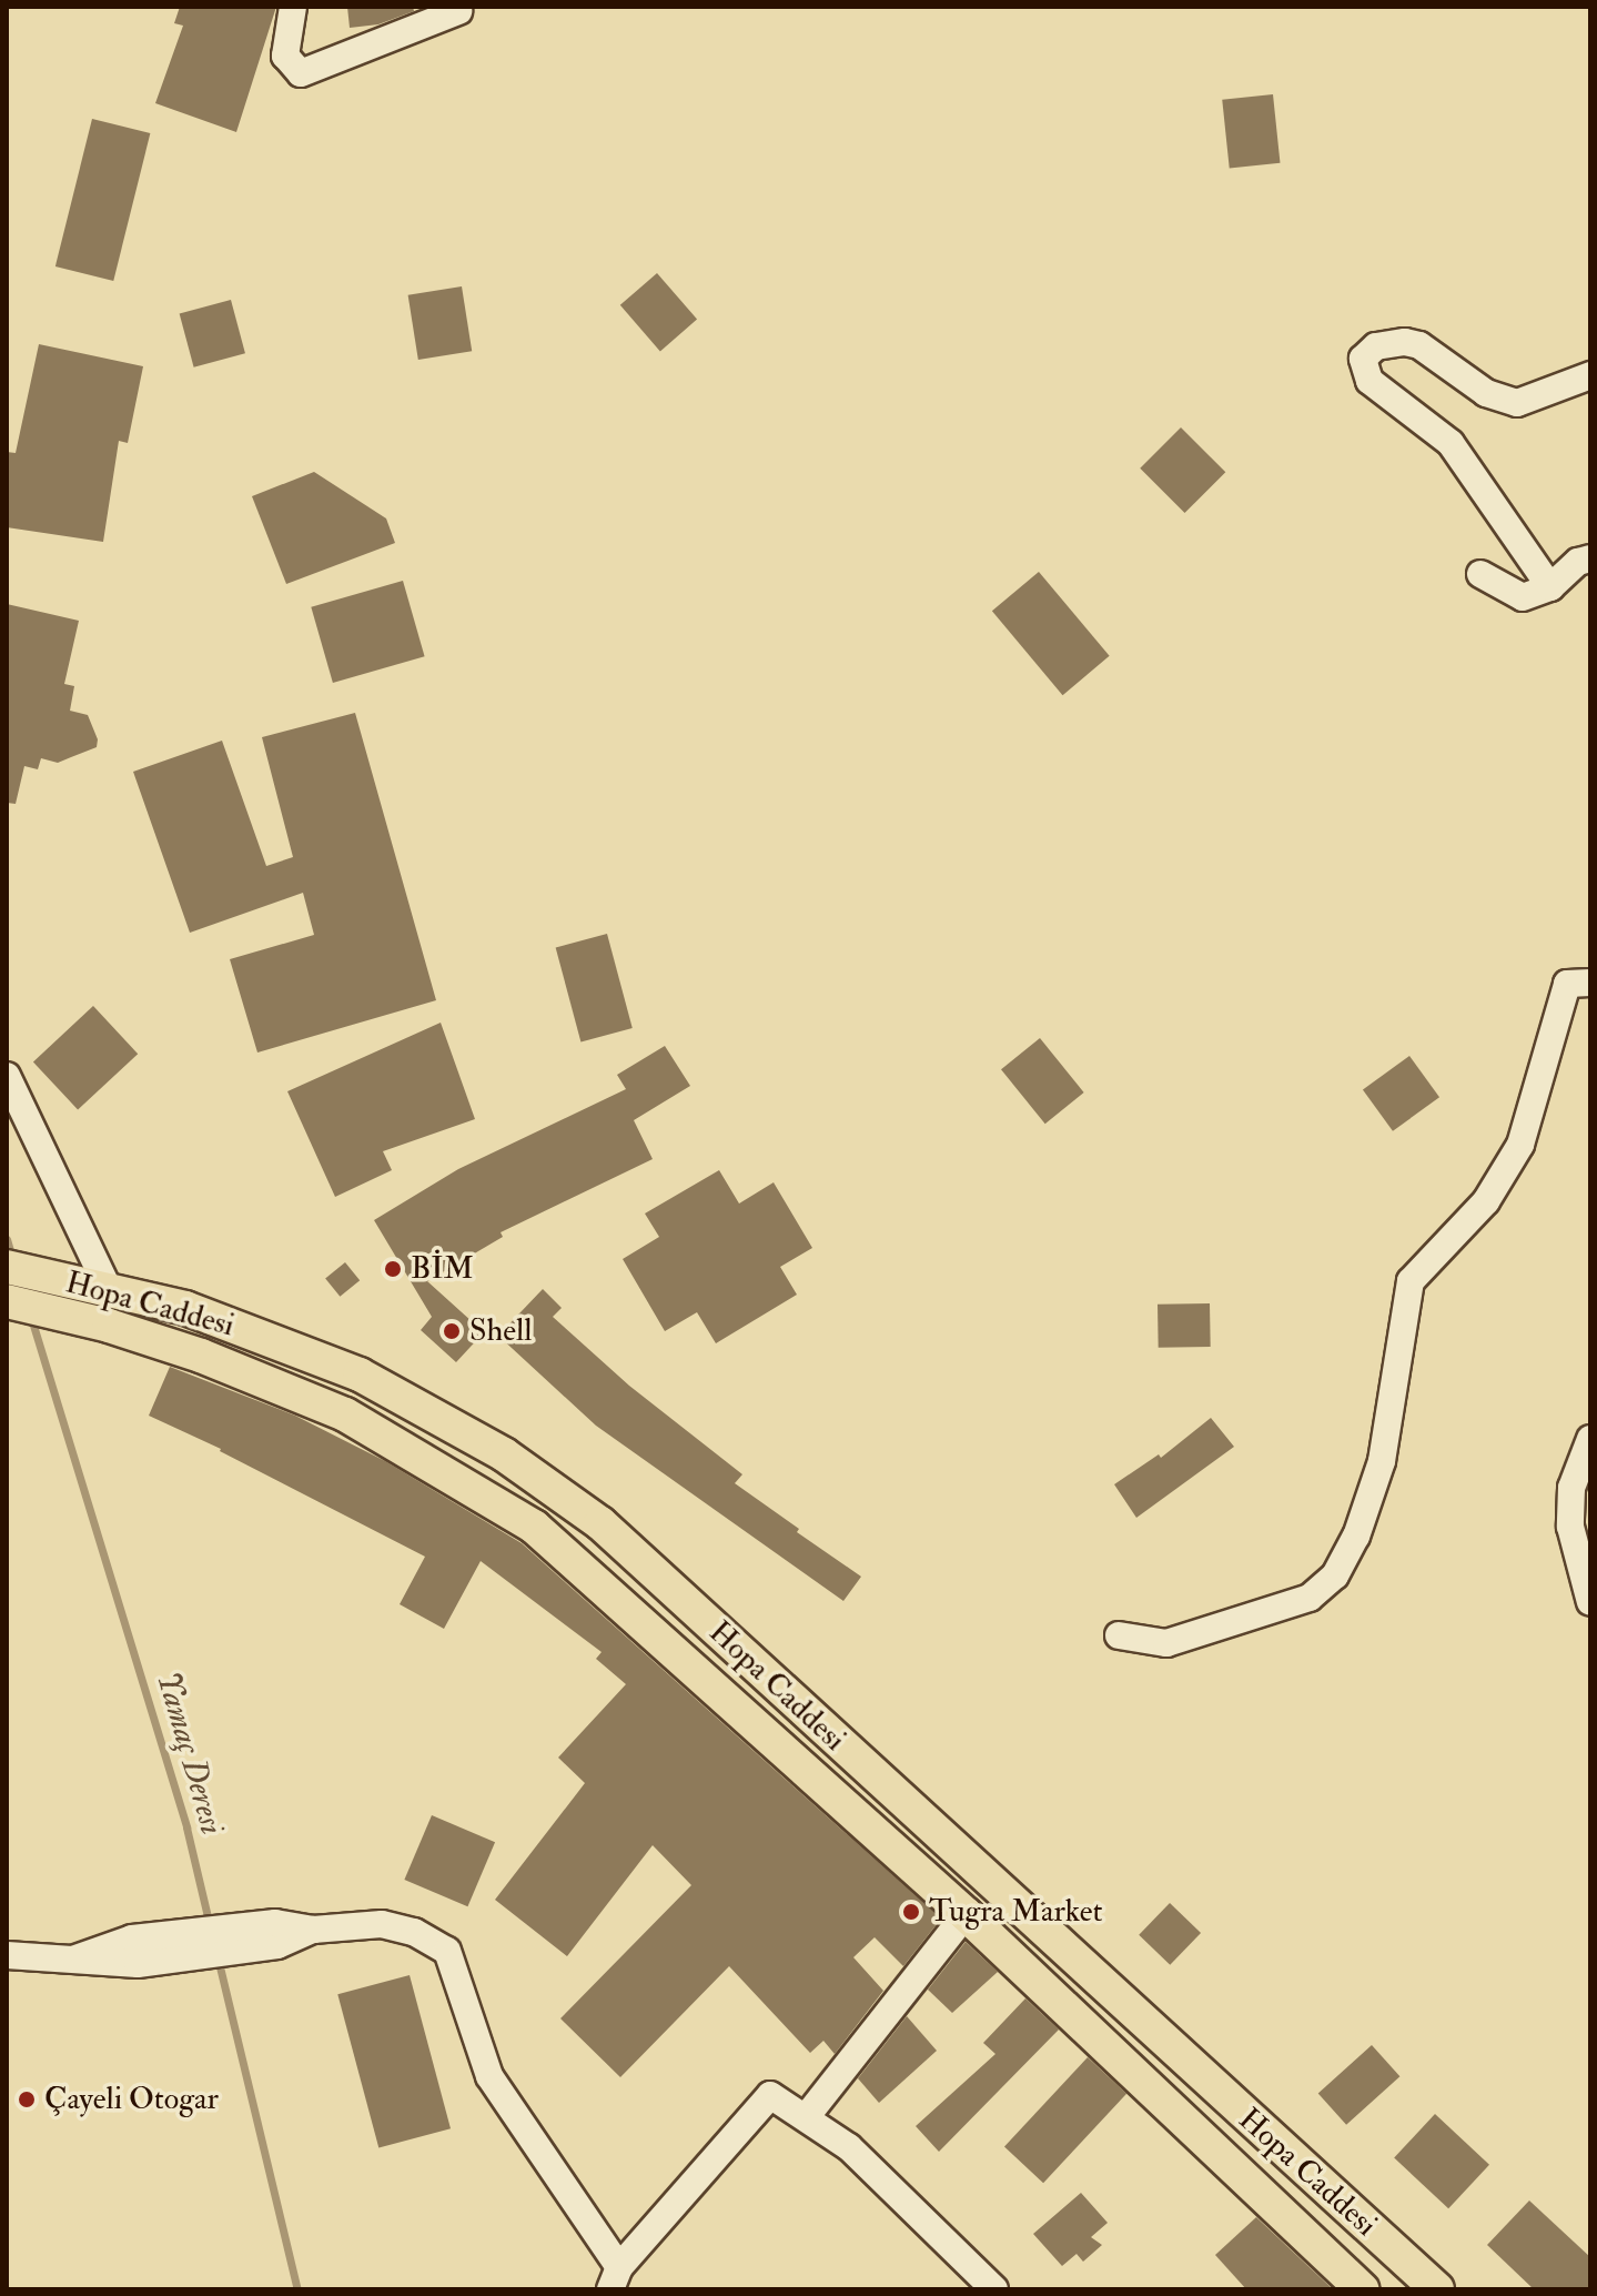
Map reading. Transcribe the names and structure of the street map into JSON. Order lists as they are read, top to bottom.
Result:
{
  "streets": {
    "main road": ["Hopa Caddesi"]
  },
  "water": ["Yamaç Deresi"],
  "places": [
    "BİM",
    "Shell",
    "Tugra Market",
    "Çayeli Otogar"
  ]
}
